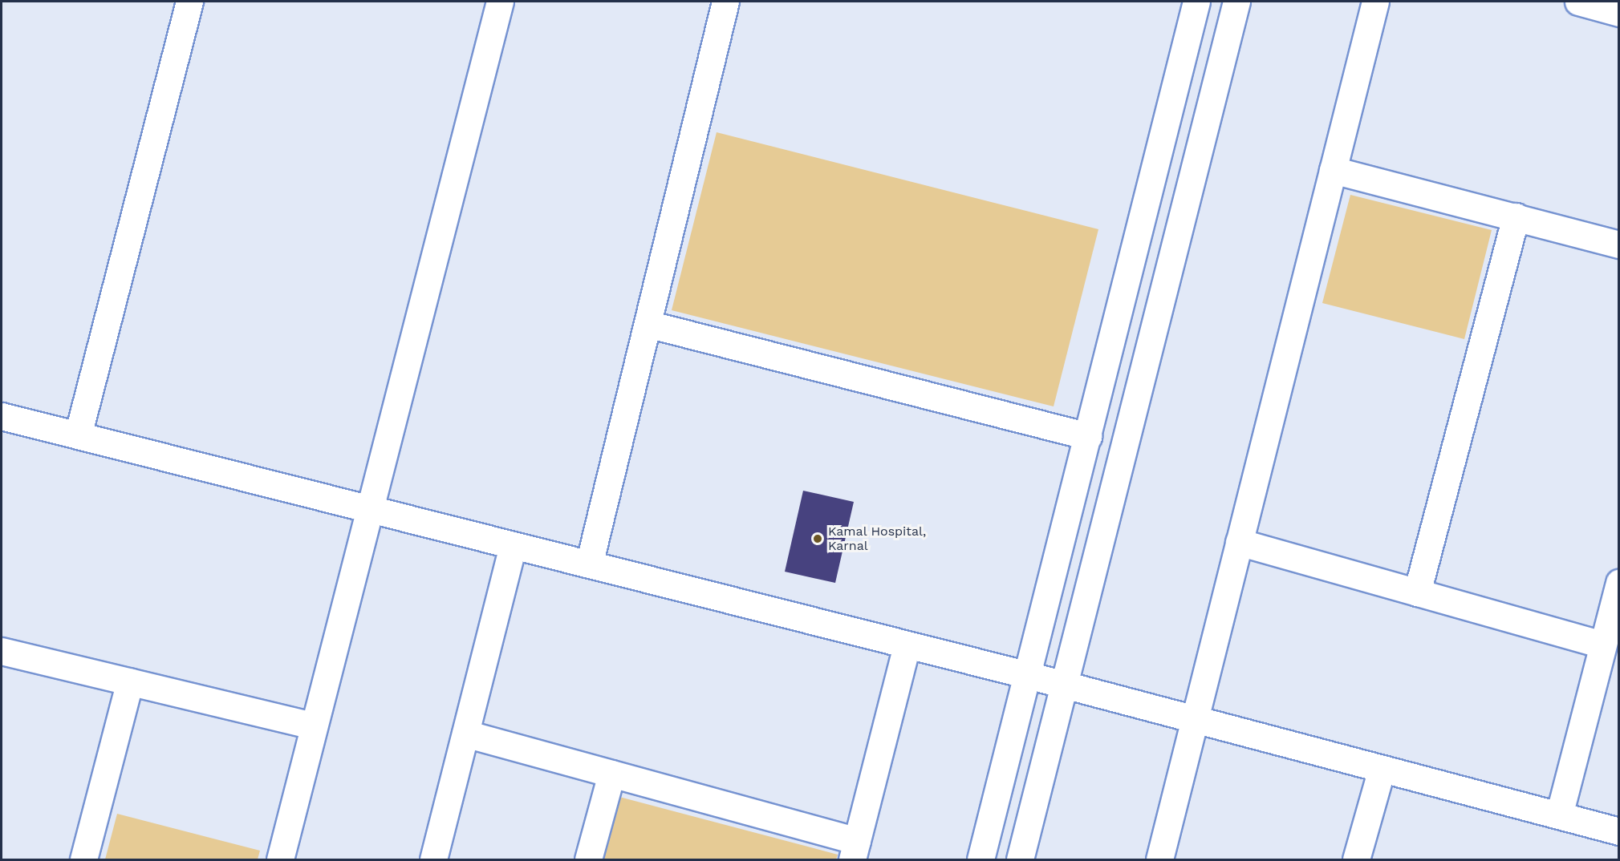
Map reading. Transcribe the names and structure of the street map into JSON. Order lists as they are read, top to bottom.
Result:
{
  "places": ["Kamal Hospital, Karnal"]
}
